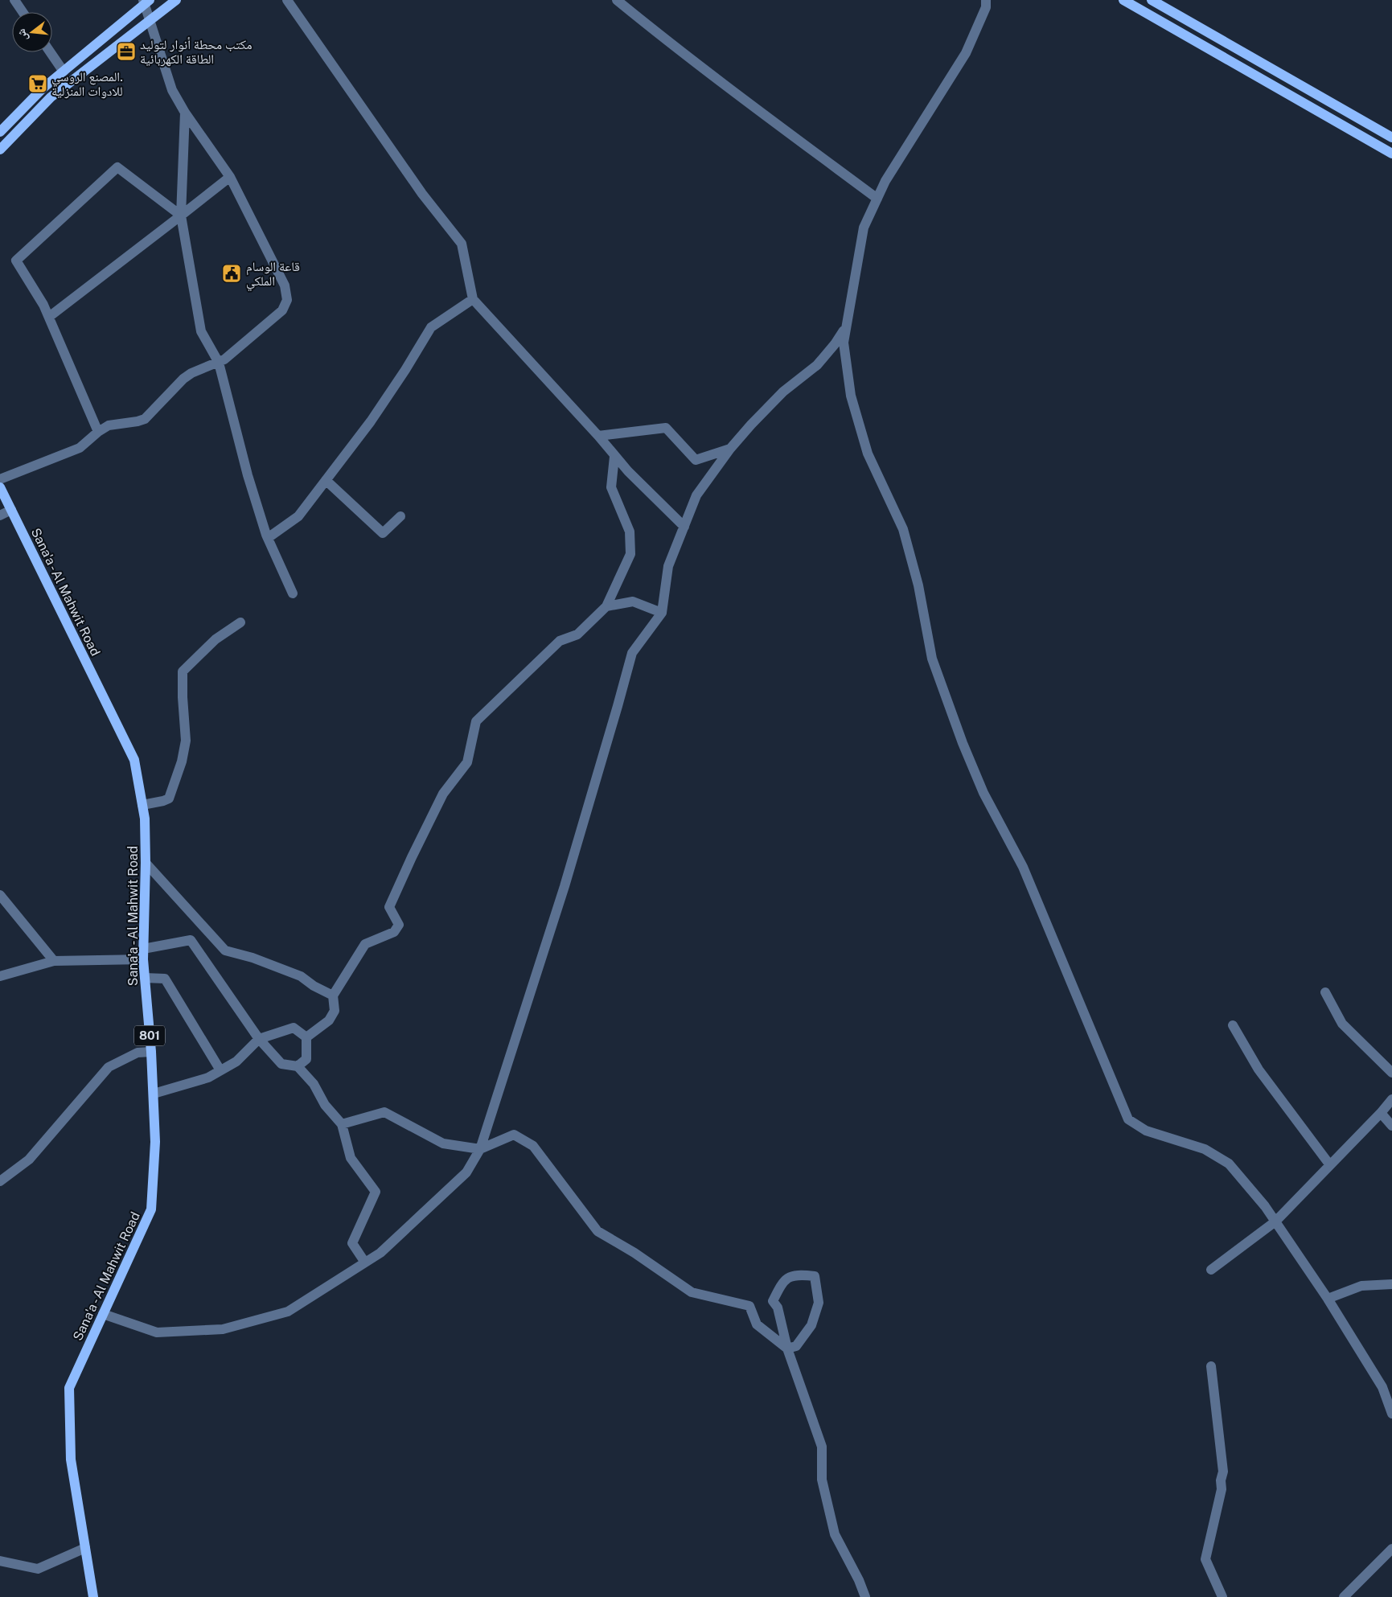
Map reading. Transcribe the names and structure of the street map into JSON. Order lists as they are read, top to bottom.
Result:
{
  "streets": {
    "main road": ["Sana'a - Al Mahwit Road", "801"]
  },
  "places": {
    "office": ["مكتب محطة أنوار لتوليد الطاقة الكهربائية"],
    "supermarket": ["المصنع الروسي. للادوات المنزلية"],
    "public building": ["قاعة الوسام الملكي"]
  },
  "north": "left"
}
